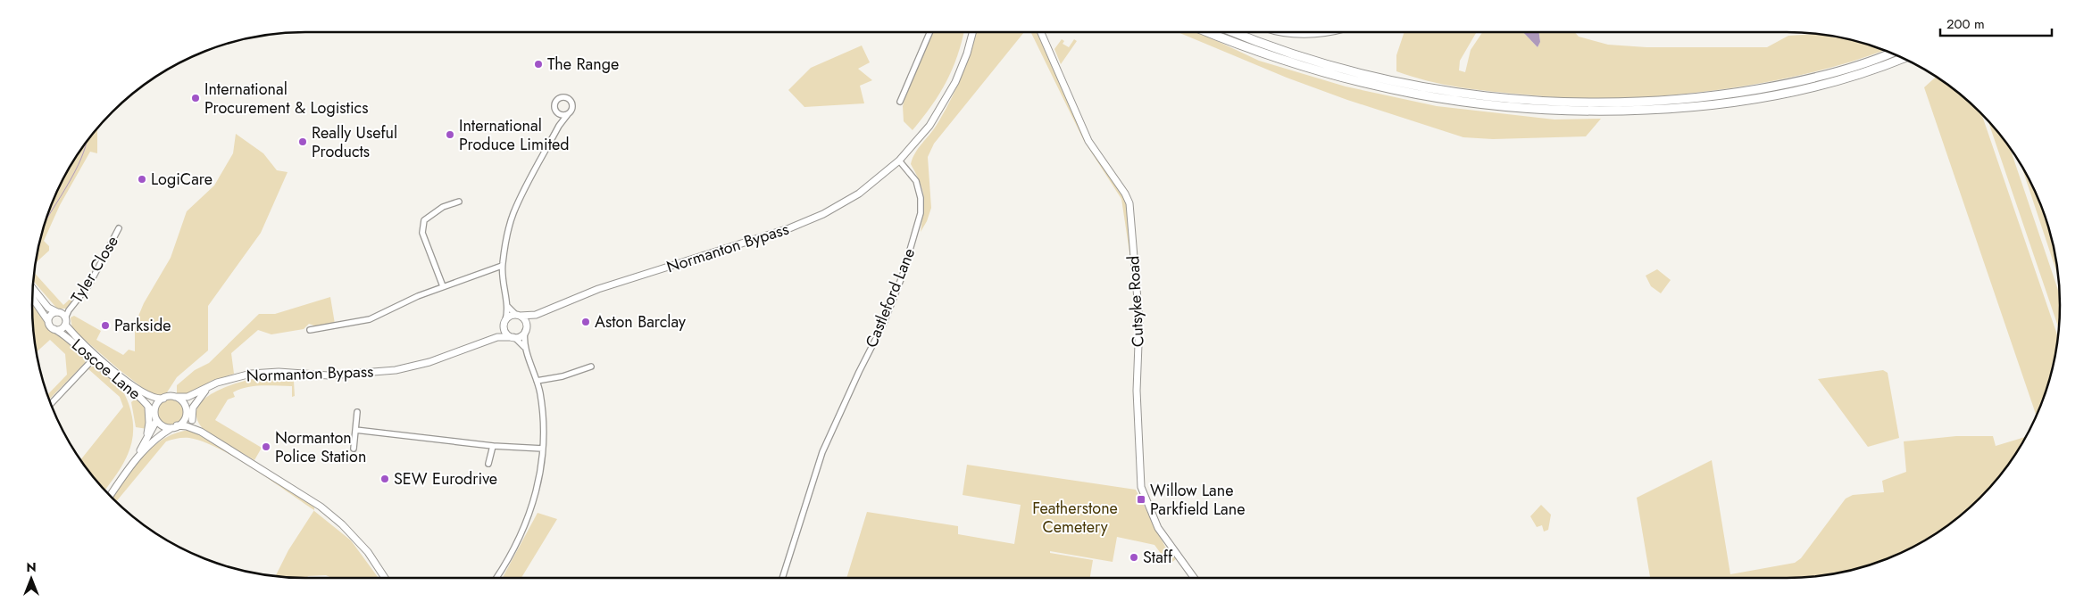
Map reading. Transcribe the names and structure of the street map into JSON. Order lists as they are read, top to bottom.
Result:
{
  "streets": {
    "main road": ["Normanton Bypass", "Cutsyke Road", "Loscoe Lane"],
    "street": ["Tyler Close", "Castleford Lane"]
  },
  "crossings": [
    ["Normanton Bypass", "Castleford Lane"],
    ["Normanton Bypass", "Loscoe Lane"],
    ["Tyler Close", "Loscoe Lane"]
  ],
  "parks": ["Featherstone Cemetery"],
  "places": {
    "other": [
      "The Range",
      "International Procurement & Logistics",
      "International Produce Limited",
      "Really Useful Products",
      "LogiCare",
      "Aston Barclay",
      "Parkside",
      "Normanton Police Station",
      "SEW Eurodrive",
      "Staff"
    ],
    "transit": ["Willow Lane Parkfield Lane"]
  },
  "scale_bar": "200 m",
  "north": "top"
}
